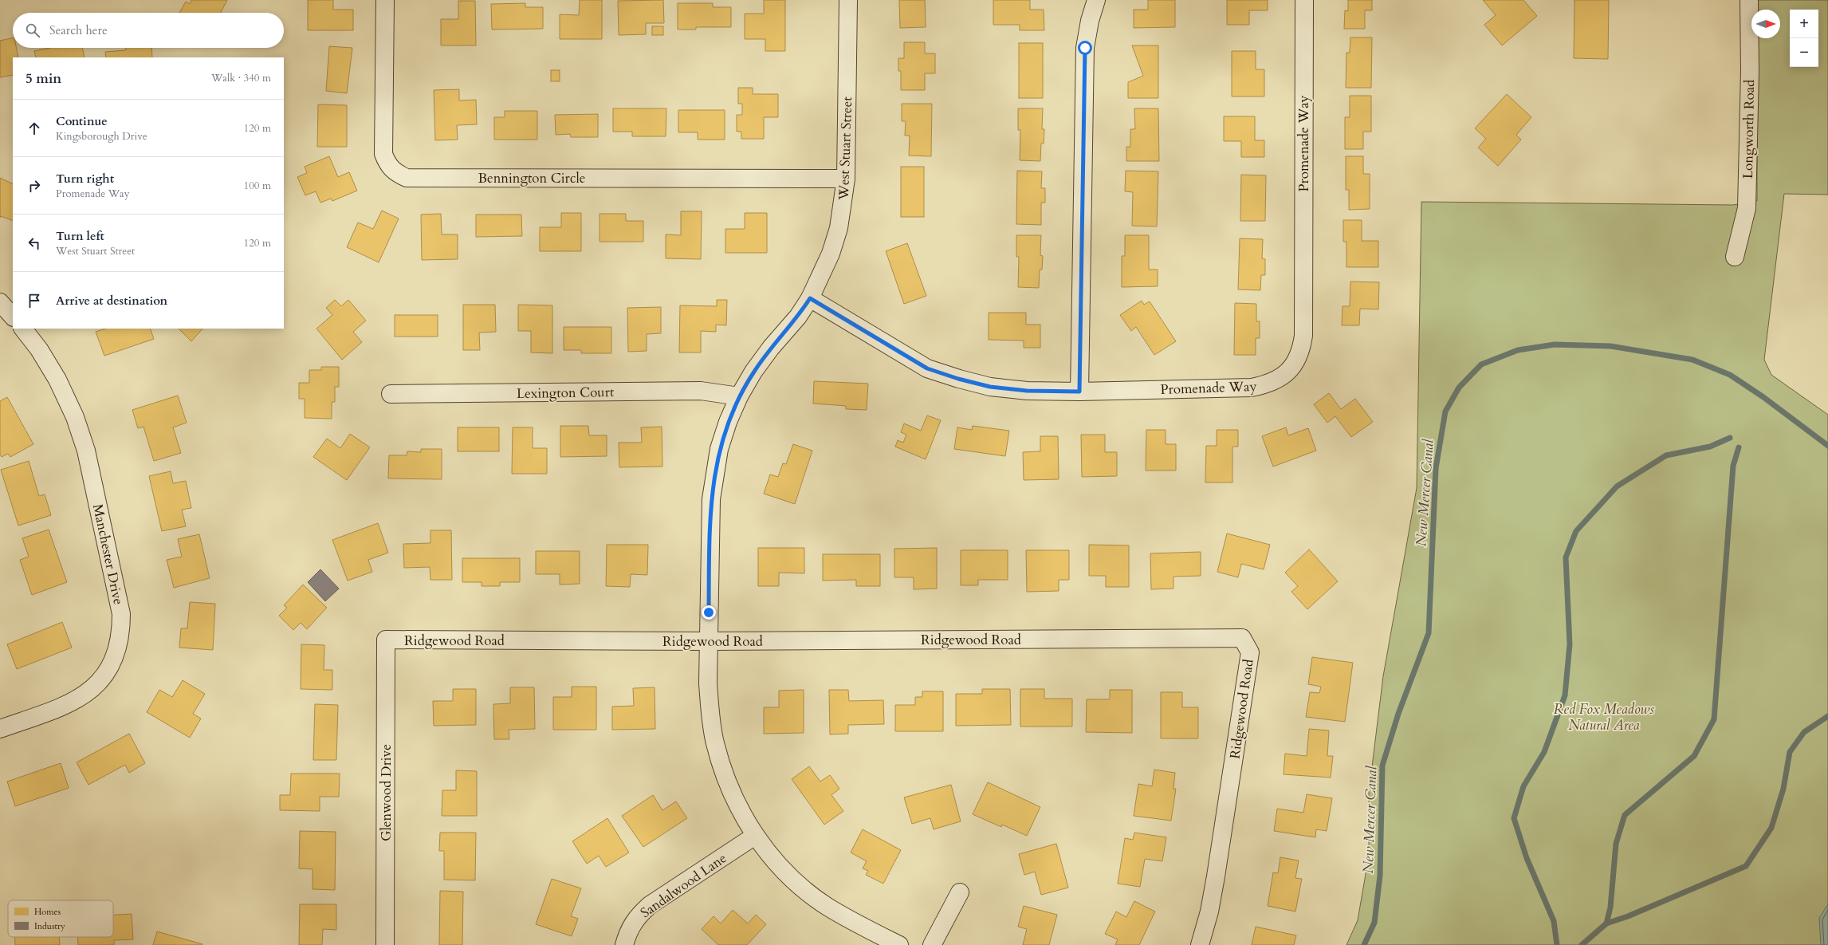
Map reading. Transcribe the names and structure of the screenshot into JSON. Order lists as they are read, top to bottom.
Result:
{
  "streets": {
    "street": [
      "Longworth Road",
      "Promenade Way",
      "West Stuart Street",
      "Bennington Circle",
      "Lexington Court",
      "Manchester Drive",
      "Ridgewood Road",
      "Glenwood Drive",
      "Sandalwood Lane"
    ]
  },
  "crossings": [
    ["Promenade Way", "West Stuart Street"],
    ["West Stuart Street", "Bennington Circle"],
    ["West Stuart Street", "Lexington Court"],
    ["West Stuart Street", "Ridgewood Road"],
    ["West Stuart Street", "Sandalwood Lane"],
    ["Ridgewood Road", "Glenwood Drive"]
  ],
  "water": ["New Mercer Canal"],
  "parks": ["Red Fox Meadows Natural Area"],
  "legend": ["Homes", "Industry"],
  "north": "right",
  "page": {
    "map_buttons": ["+", "−"],
    "search": "Search here",
    "heading": ["5 min", "Walk · 340 m"],
    "list": [
      ["Continue", "Kingsborough Drive", "120 m"],
      ["Turn right", "Promenade Way", "100 m"],
      ["Turn left", "West Stuart Street", "120 m"],
      "Arrive at destination"
    ]
  }
}
